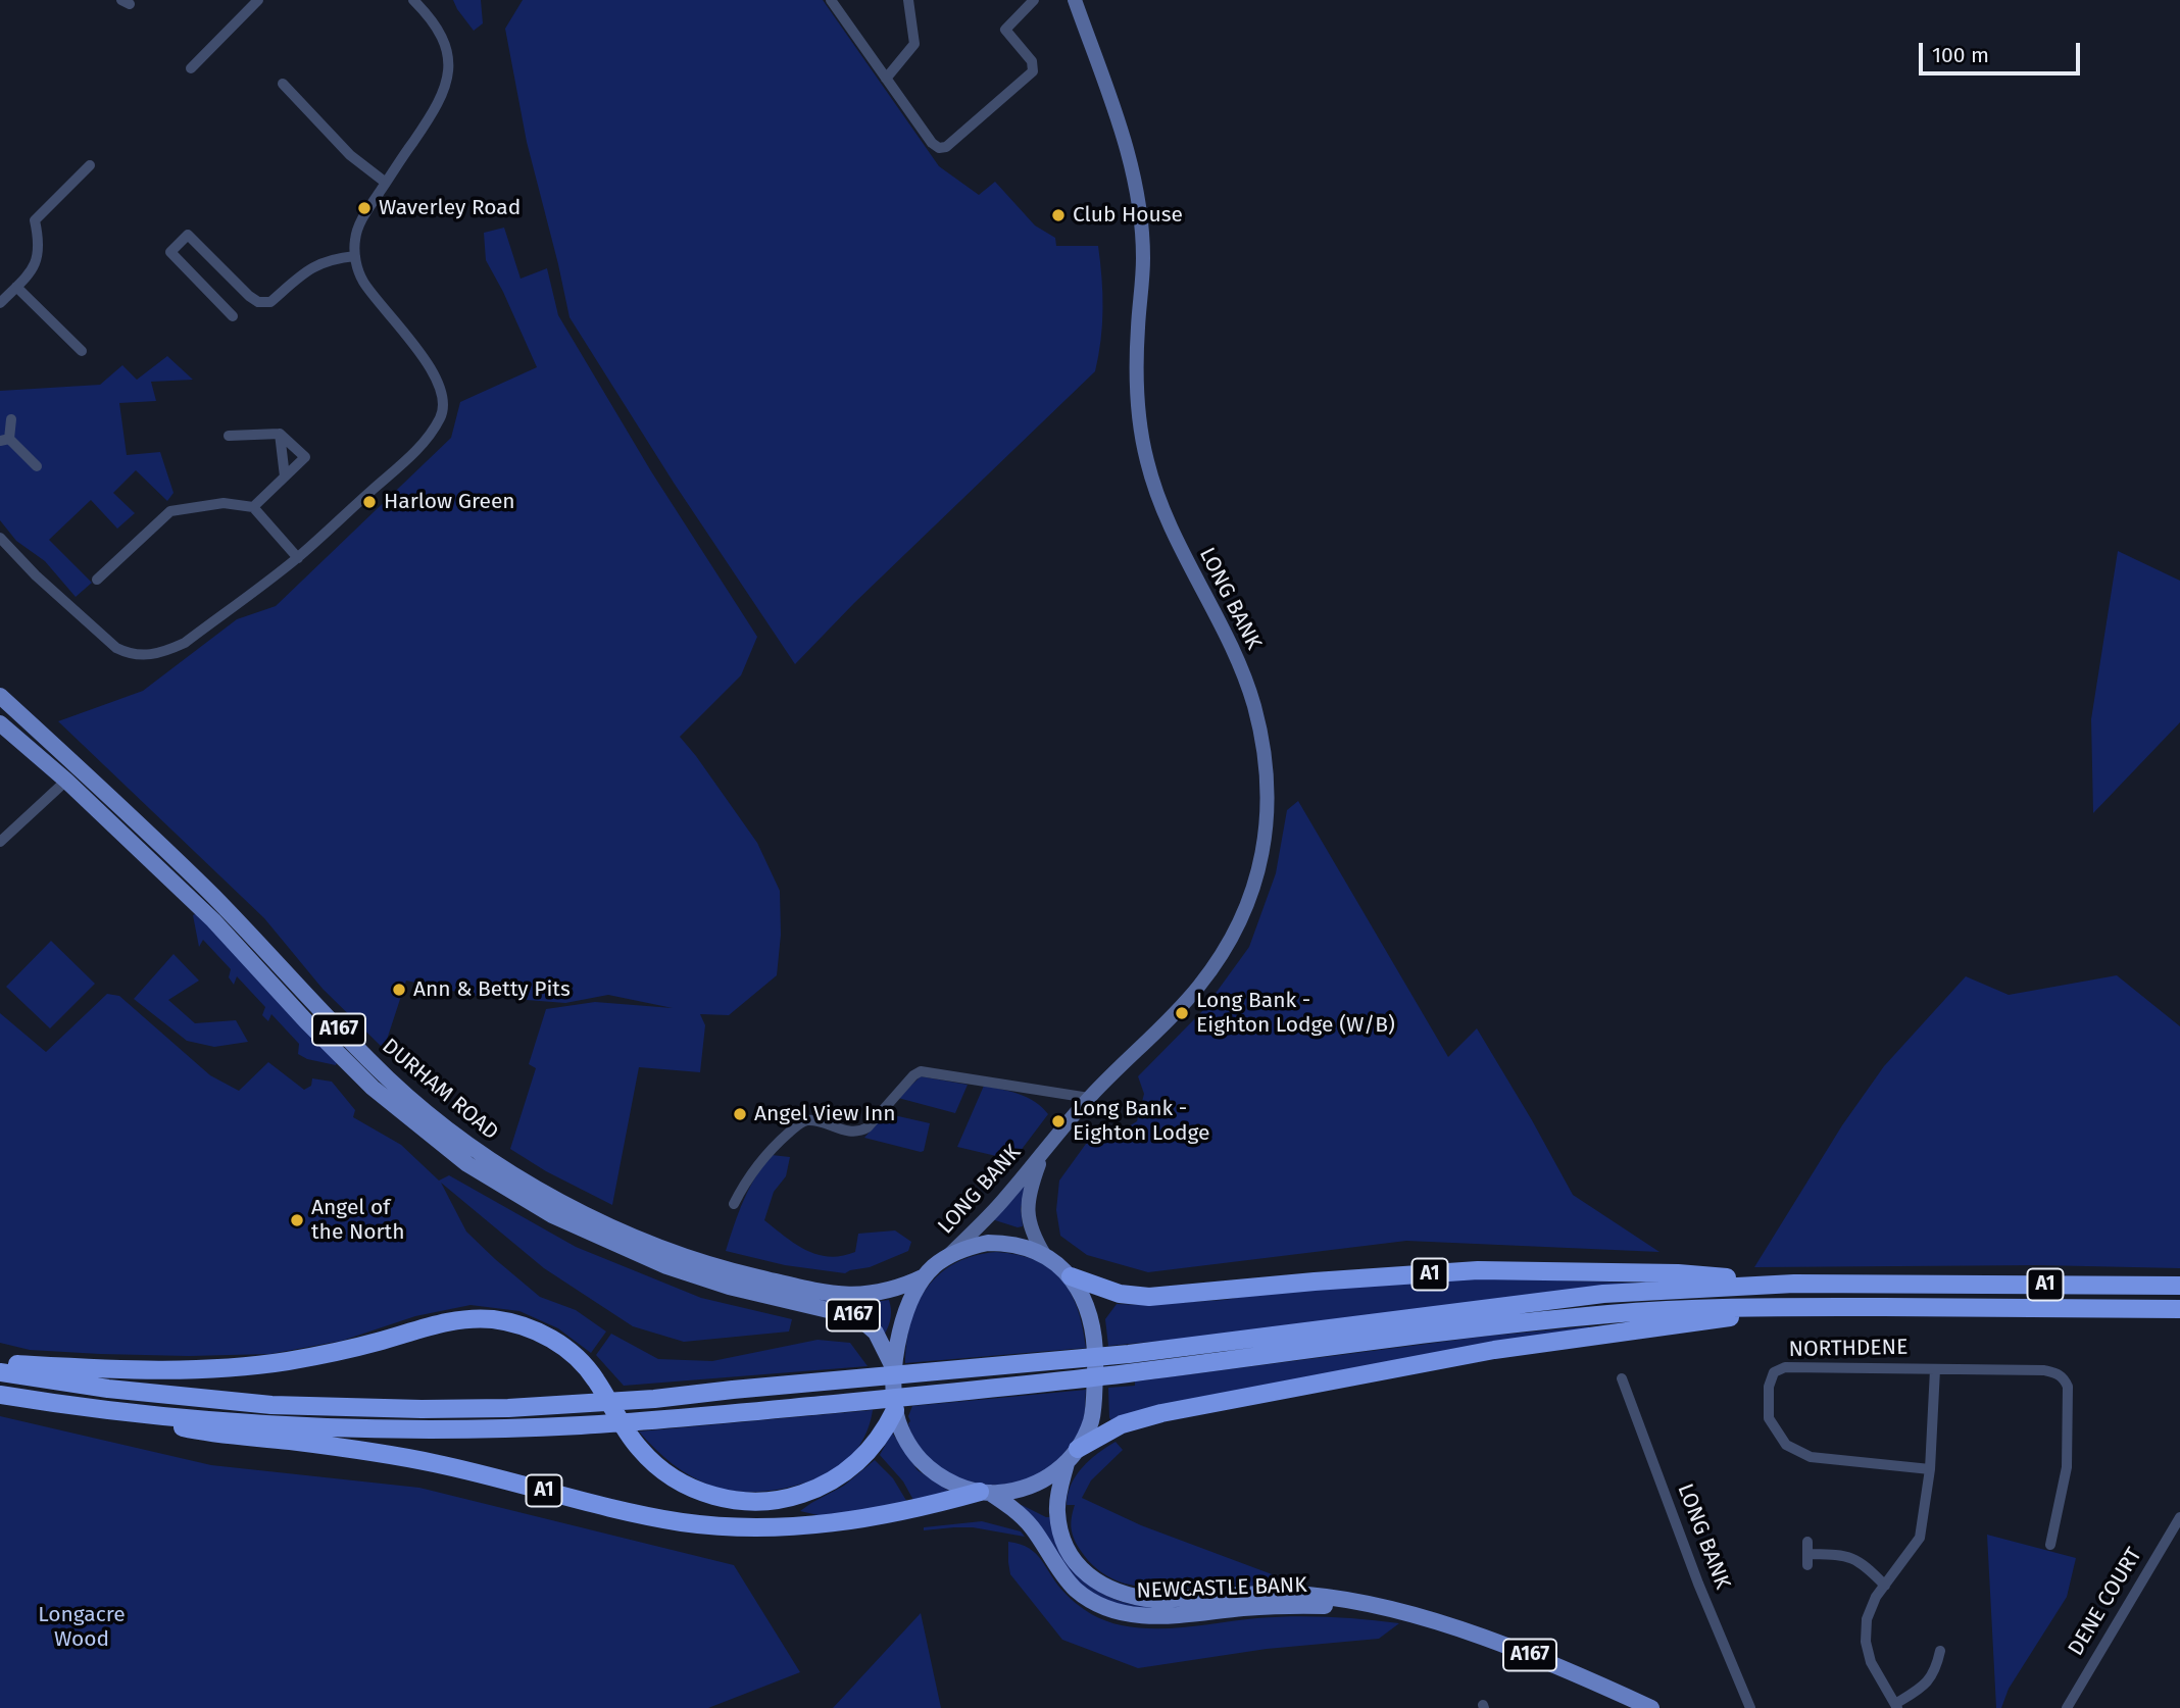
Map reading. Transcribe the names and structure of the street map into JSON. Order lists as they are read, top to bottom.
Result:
{
  "streets": {
    "highway": ["A1"],
    "main road": [
      "LONG BANK",
      "A167",
      "DURHAM ROAD",
      "NEWCASTLE BANK"
    ],
    "street": ["NORTHDENE", "DENE COURT"]
  },
  "crossings": [
    ["LONG BANK", "A167"],
    ["LONG BANK", "DURHAM ROAD"],
    ["LONG BANK", "A1"],
    ["LONG BANK", "NEWCASTLE BANK"],
    ["A167", "DURHAM ROAD"],
    ["A167", "A1"],
    ["A167", "NEWCASTLE BANK"],
    ["DURHAM ROAD", "A1"],
    ["DURHAM ROAD", "NEWCASTLE BANK"],
    ["A1", "NEWCASTLE BANK"]
  ],
  "parks": ["Longacre Wood"],
  "places": [
    "Waverley Road",
    "Club House",
    "Harlow Green",
    "Ann & Betty Pits",
    "Long Bank - Eighton Lodge (W/B)",
    "Angel View Inn",
    "Long Bank - Eighton Lodge",
    "Angel of the North"
  ],
  "scale_bar": "100 m"
}
